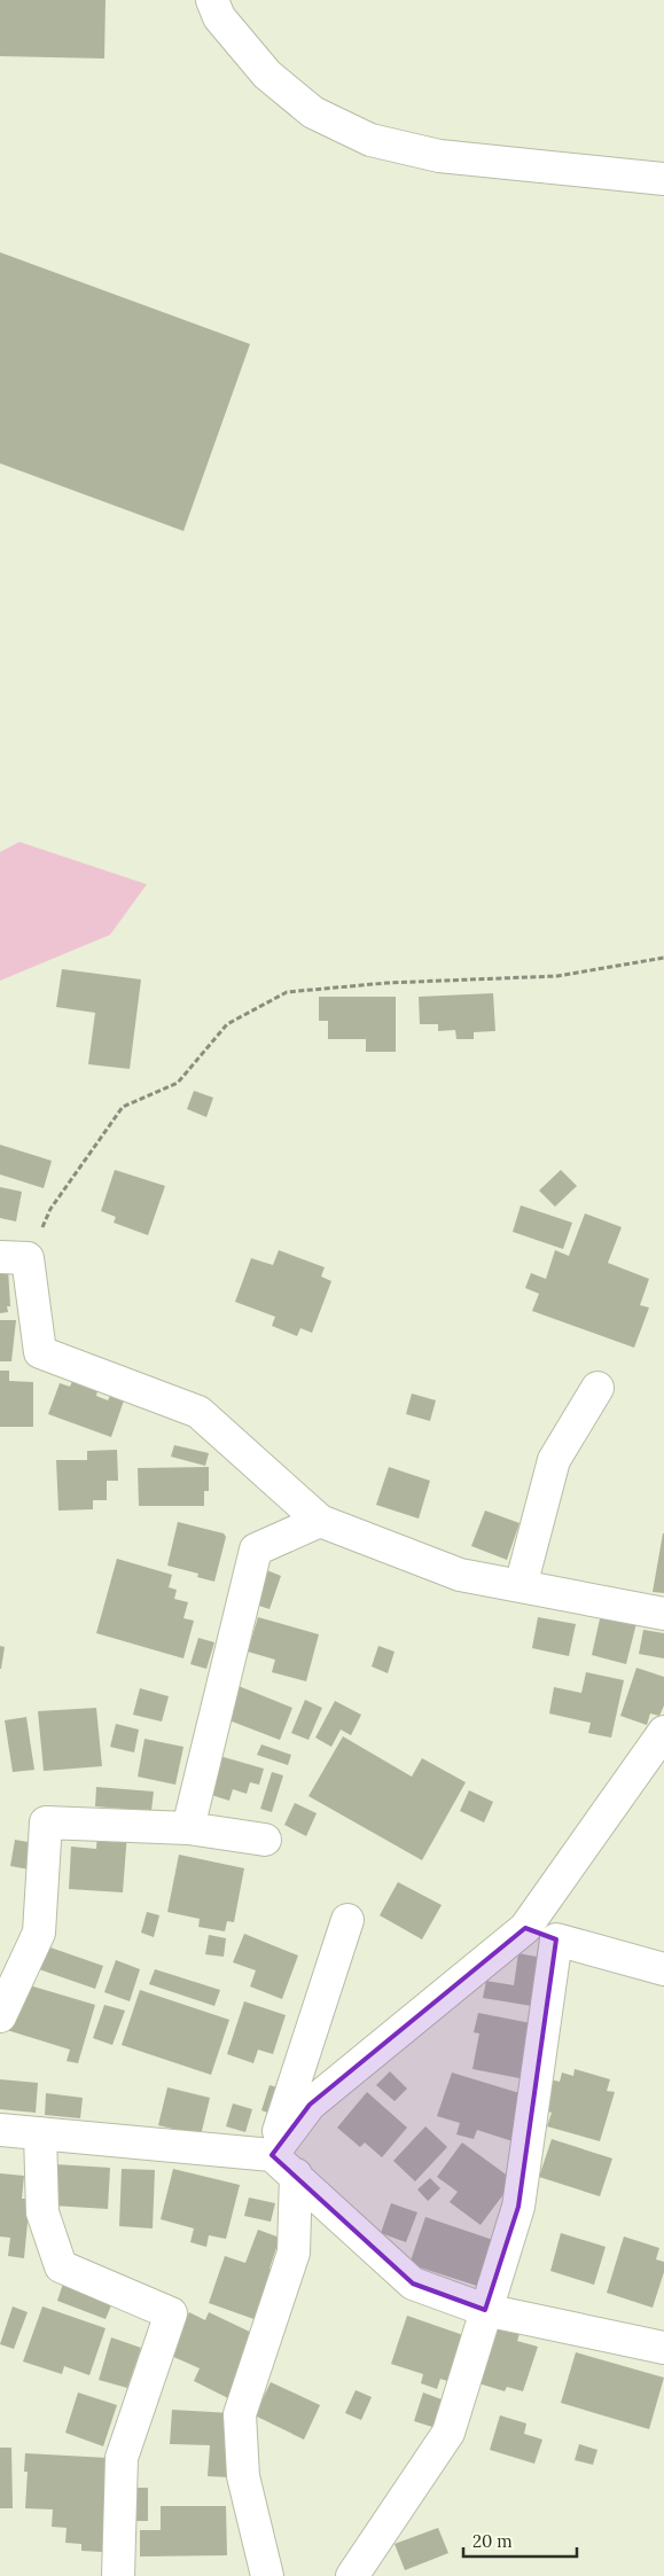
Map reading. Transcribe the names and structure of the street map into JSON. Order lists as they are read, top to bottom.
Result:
{
  "scale_bar": "20 m"
}
